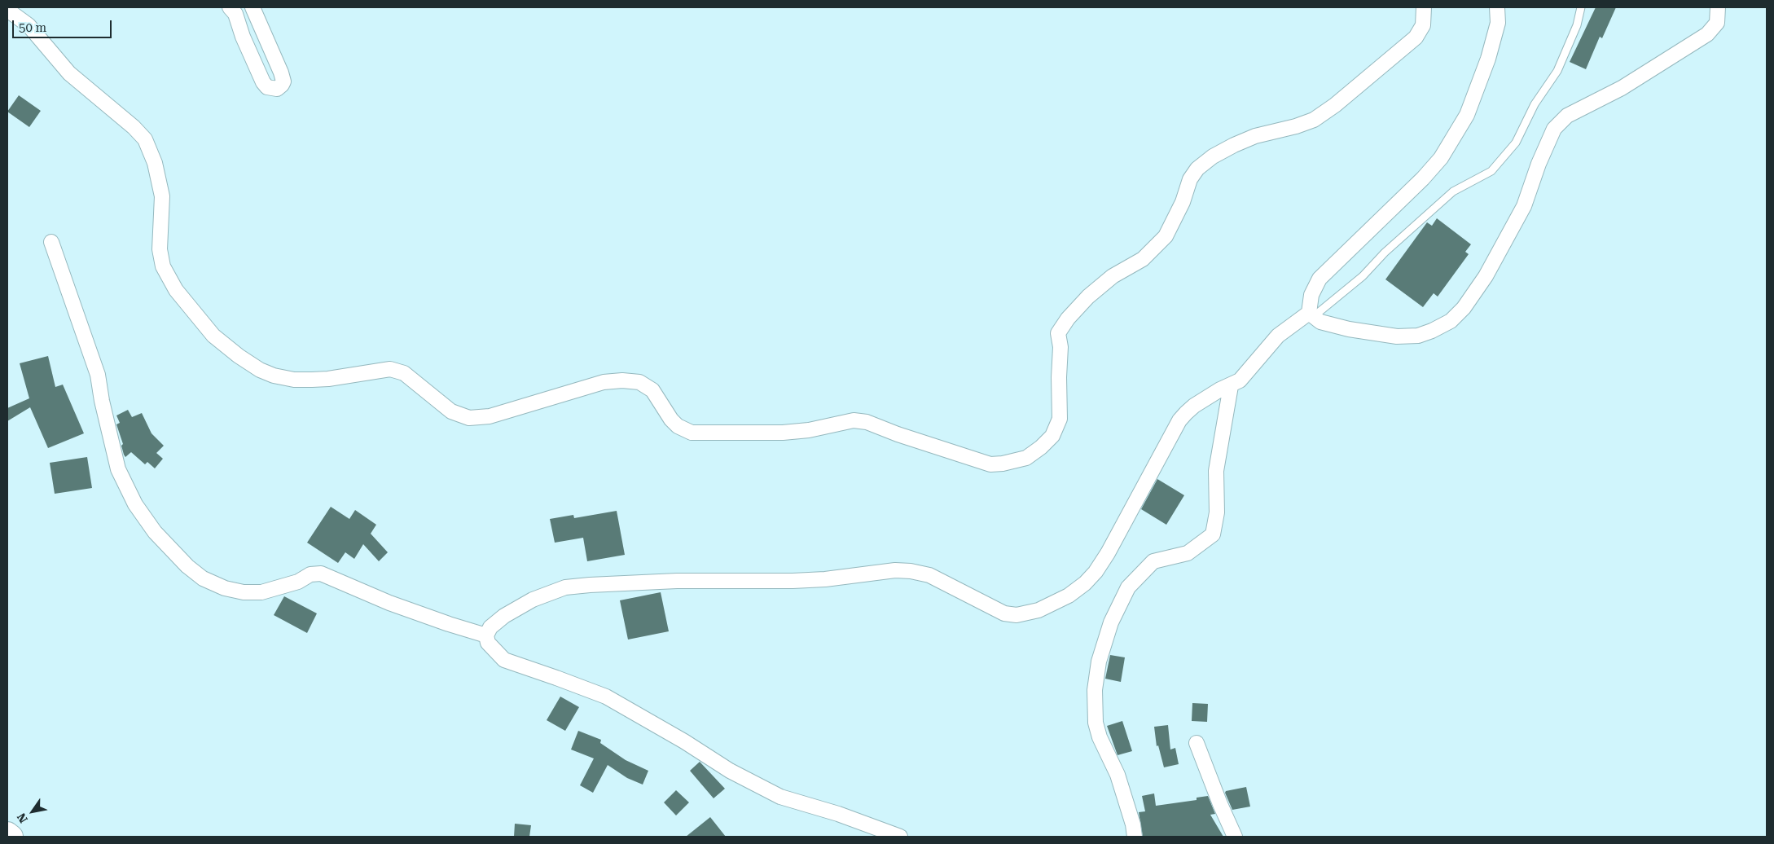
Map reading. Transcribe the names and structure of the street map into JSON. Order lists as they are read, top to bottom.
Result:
{
  "scale_bar": "50 m",
  "north": "bottom left"
}
